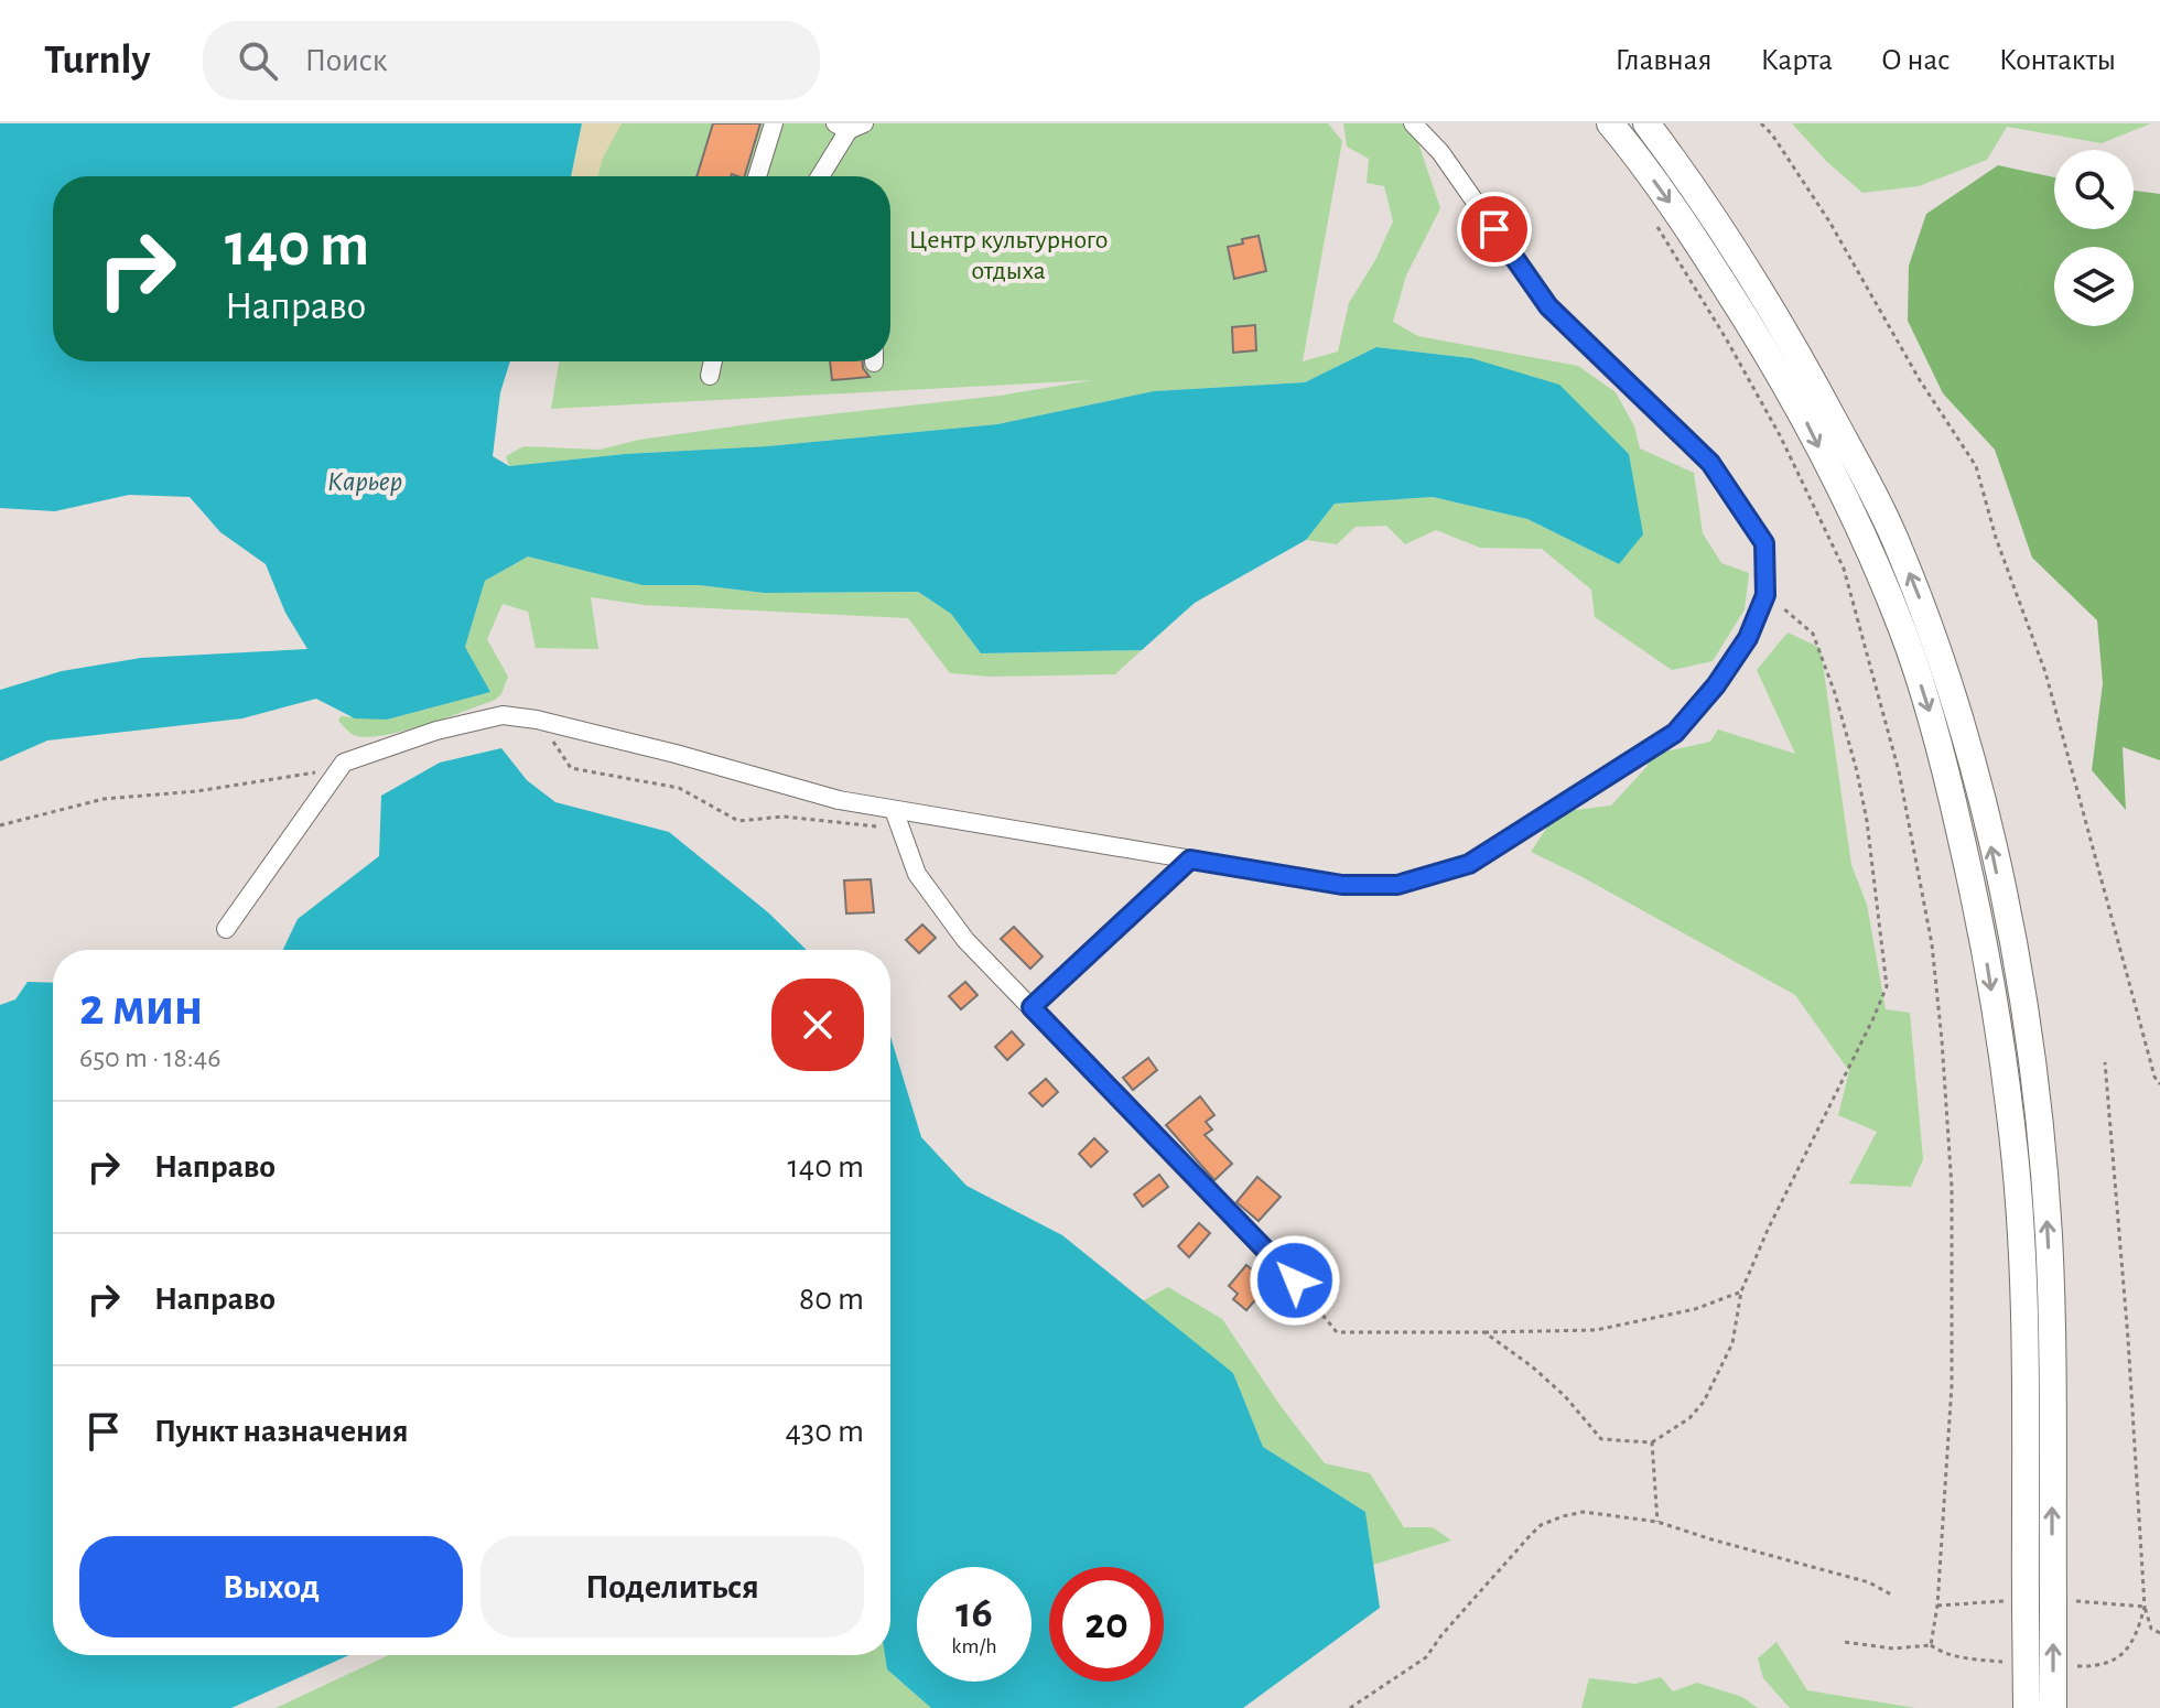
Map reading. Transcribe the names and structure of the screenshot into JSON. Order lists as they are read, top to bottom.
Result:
{
  "water": ["Карьер"],
  "parks": ["Центр культурного отдыха"],
  "page": {
    "header": "Turnly",
    "search": "Поиск",
    "nav": [
      "Главная",
      "Карта",
      "О нас",
      "Контакты"
    ],
    "turn": ["140 m", "Направо"],
    "heading": ["2 мин", "650 m · 18:46"],
    "list": [
      {
        "name": "Направо",
        "value": "140 m"
      },
      {
        "name": "Направо",
        "value": "80 m"
      },
      {
        "name": "Пункт назначения",
        "value": "430 m"
      }
    ],
    "buttons": ["Выход", "Поделиться"],
    "speed": "16 km/h",
    "limit": "20"
  }
}
